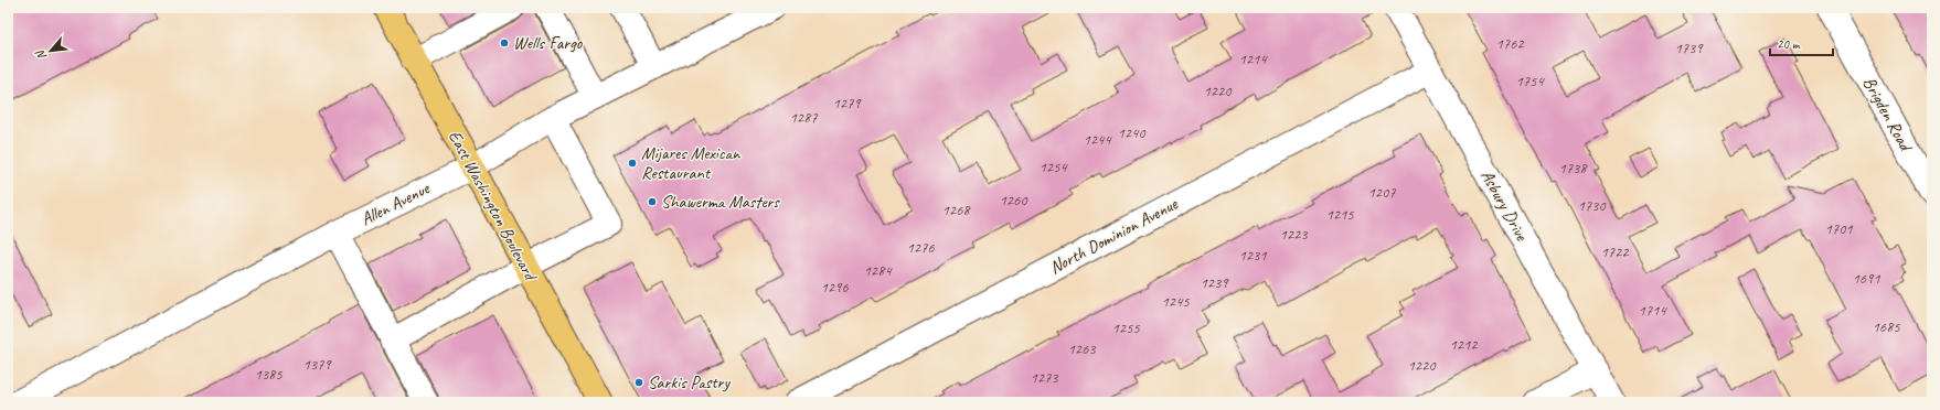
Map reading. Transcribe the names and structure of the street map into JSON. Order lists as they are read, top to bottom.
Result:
{
  "streets": {
    "main road": ["East Washington Boulevard"],
    "street": [
      "Brigden Road",
      "Allen Avenue",
      "Asbury Drive",
      "North Dominion Avenue"
    ]
  },
  "crossings": [
    ["Allen Avenue", "East Washington Boulevard"],
    ["Asbury Drive", "North Dominion Avenue"]
  ],
  "places": [
    "Wells Fargo",
    "Mijares Mexican Restaurant",
    "Shawerma Masters",
    "Sarkis Pastry"
  ],
  "house_numbers": [
    "1762",
    "1739",
    "1214",
    "1754",
    "1220",
    "1279",
    "1287",
    "1240",
    "1244",
    "1254",
    "1738",
    "1207",
    "1260",
    "1730",
    "1268",
    "1215",
    "1701",
    "1223",
    "1276",
    "1722",
    "1231",
    "1284",
    "1691",
    "1239",
    "1296",
    "1245",
    "1714",
    "1685",
    "1255",
    "1212",
    "1263",
    "1379",
    "1220",
    "1385",
    "1273"
  ],
  "scale_bar": "20 m",
  "north": "bottom left"
}
